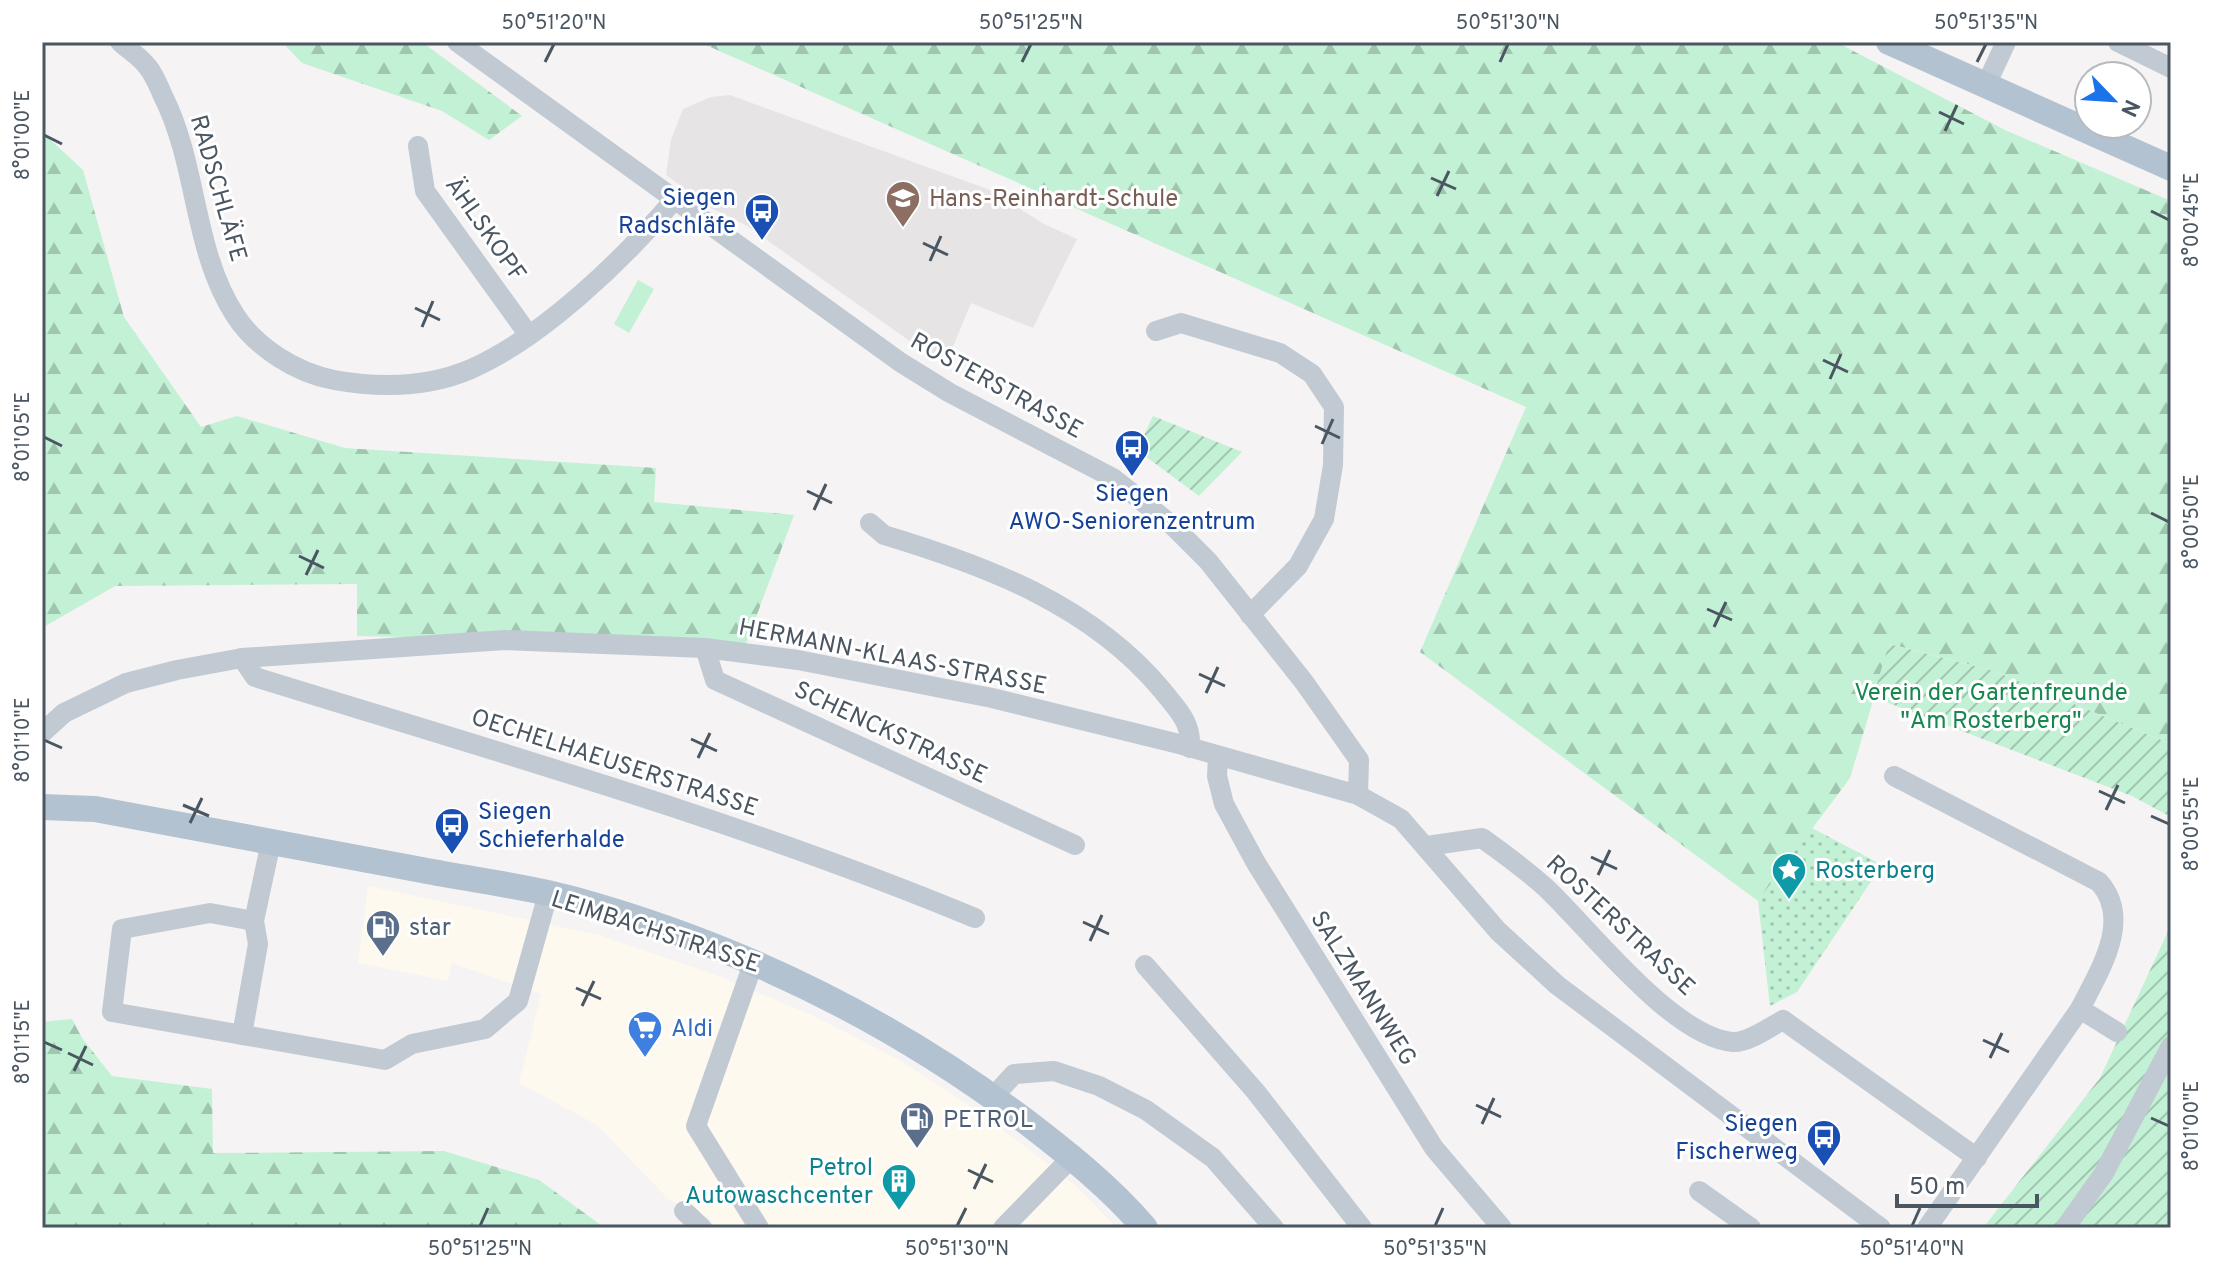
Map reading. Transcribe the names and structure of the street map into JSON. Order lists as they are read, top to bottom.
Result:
{
  "streets": {
    "main road": ["LEIMBACHSTRASSE"],
    "street": [
      "RADSCHLÄFE",
      "ÄHLSKOPF",
      "ROSTERSTRASSE",
      "HERMANN-KLAAS-STRASSE",
      "SCHENCKSTRASSE",
      "OECHELHAEUSERSTRASSE",
      "SALZMANNWEG"
    ]
  },
  "crossings": [
    ["RADSCHLÄFE", "ÄHLSKOPF"],
    ["RADSCHLÄFE", "ROSTERSTRASSE"],
    ["ROSTERSTRASSE", "HERMANN-KLAAS-STRASSE"],
    ["HERMANN-KLAAS-STRASSE", "SCHENCKSTRASSE"],
    ["HERMANN-KLAAS-STRASSE", "OECHELHAEUSERSTRASSE"],
    ["HERMANN-KLAAS-STRASSE", "SALZMANNWEG"]
  ],
  "parks": ["Verein der Gartenfreunde \"Am Rosterberg\""],
  "places": {
    "school or university": ["Hans-Reinhardt-Schule"],
    "bus stop": [
      "Siegen Radschläfe",
      "Siegen AWO-Seniorenzentrum",
      "Siegen Schieferhalde",
      "Siegen Fischerweg"
    ],
    "place": ["Rosterberg"],
    "fuel station": ["star", "PETROL"],
    "supermarket": ["Aldi"],
    "building": ["Petrol Autowaschcenter"]
  },
  "scale_bar": "50 m",
  "north": "bottom right",
  "coordinates": [
    "50°51'20\"N",
    "50°51'25\"N",
    "50°51'30\"N",
    "50°51'35\"N",
    "8°01'00\"E",
    "8°00'45\"E",
    "8°01'05\"E",
    "8°00'50\"E",
    "8°01'10\"E",
    "8°00'55\"E",
    "8°01'15\"E",
    "50°51'40\"N"
  ]
}
